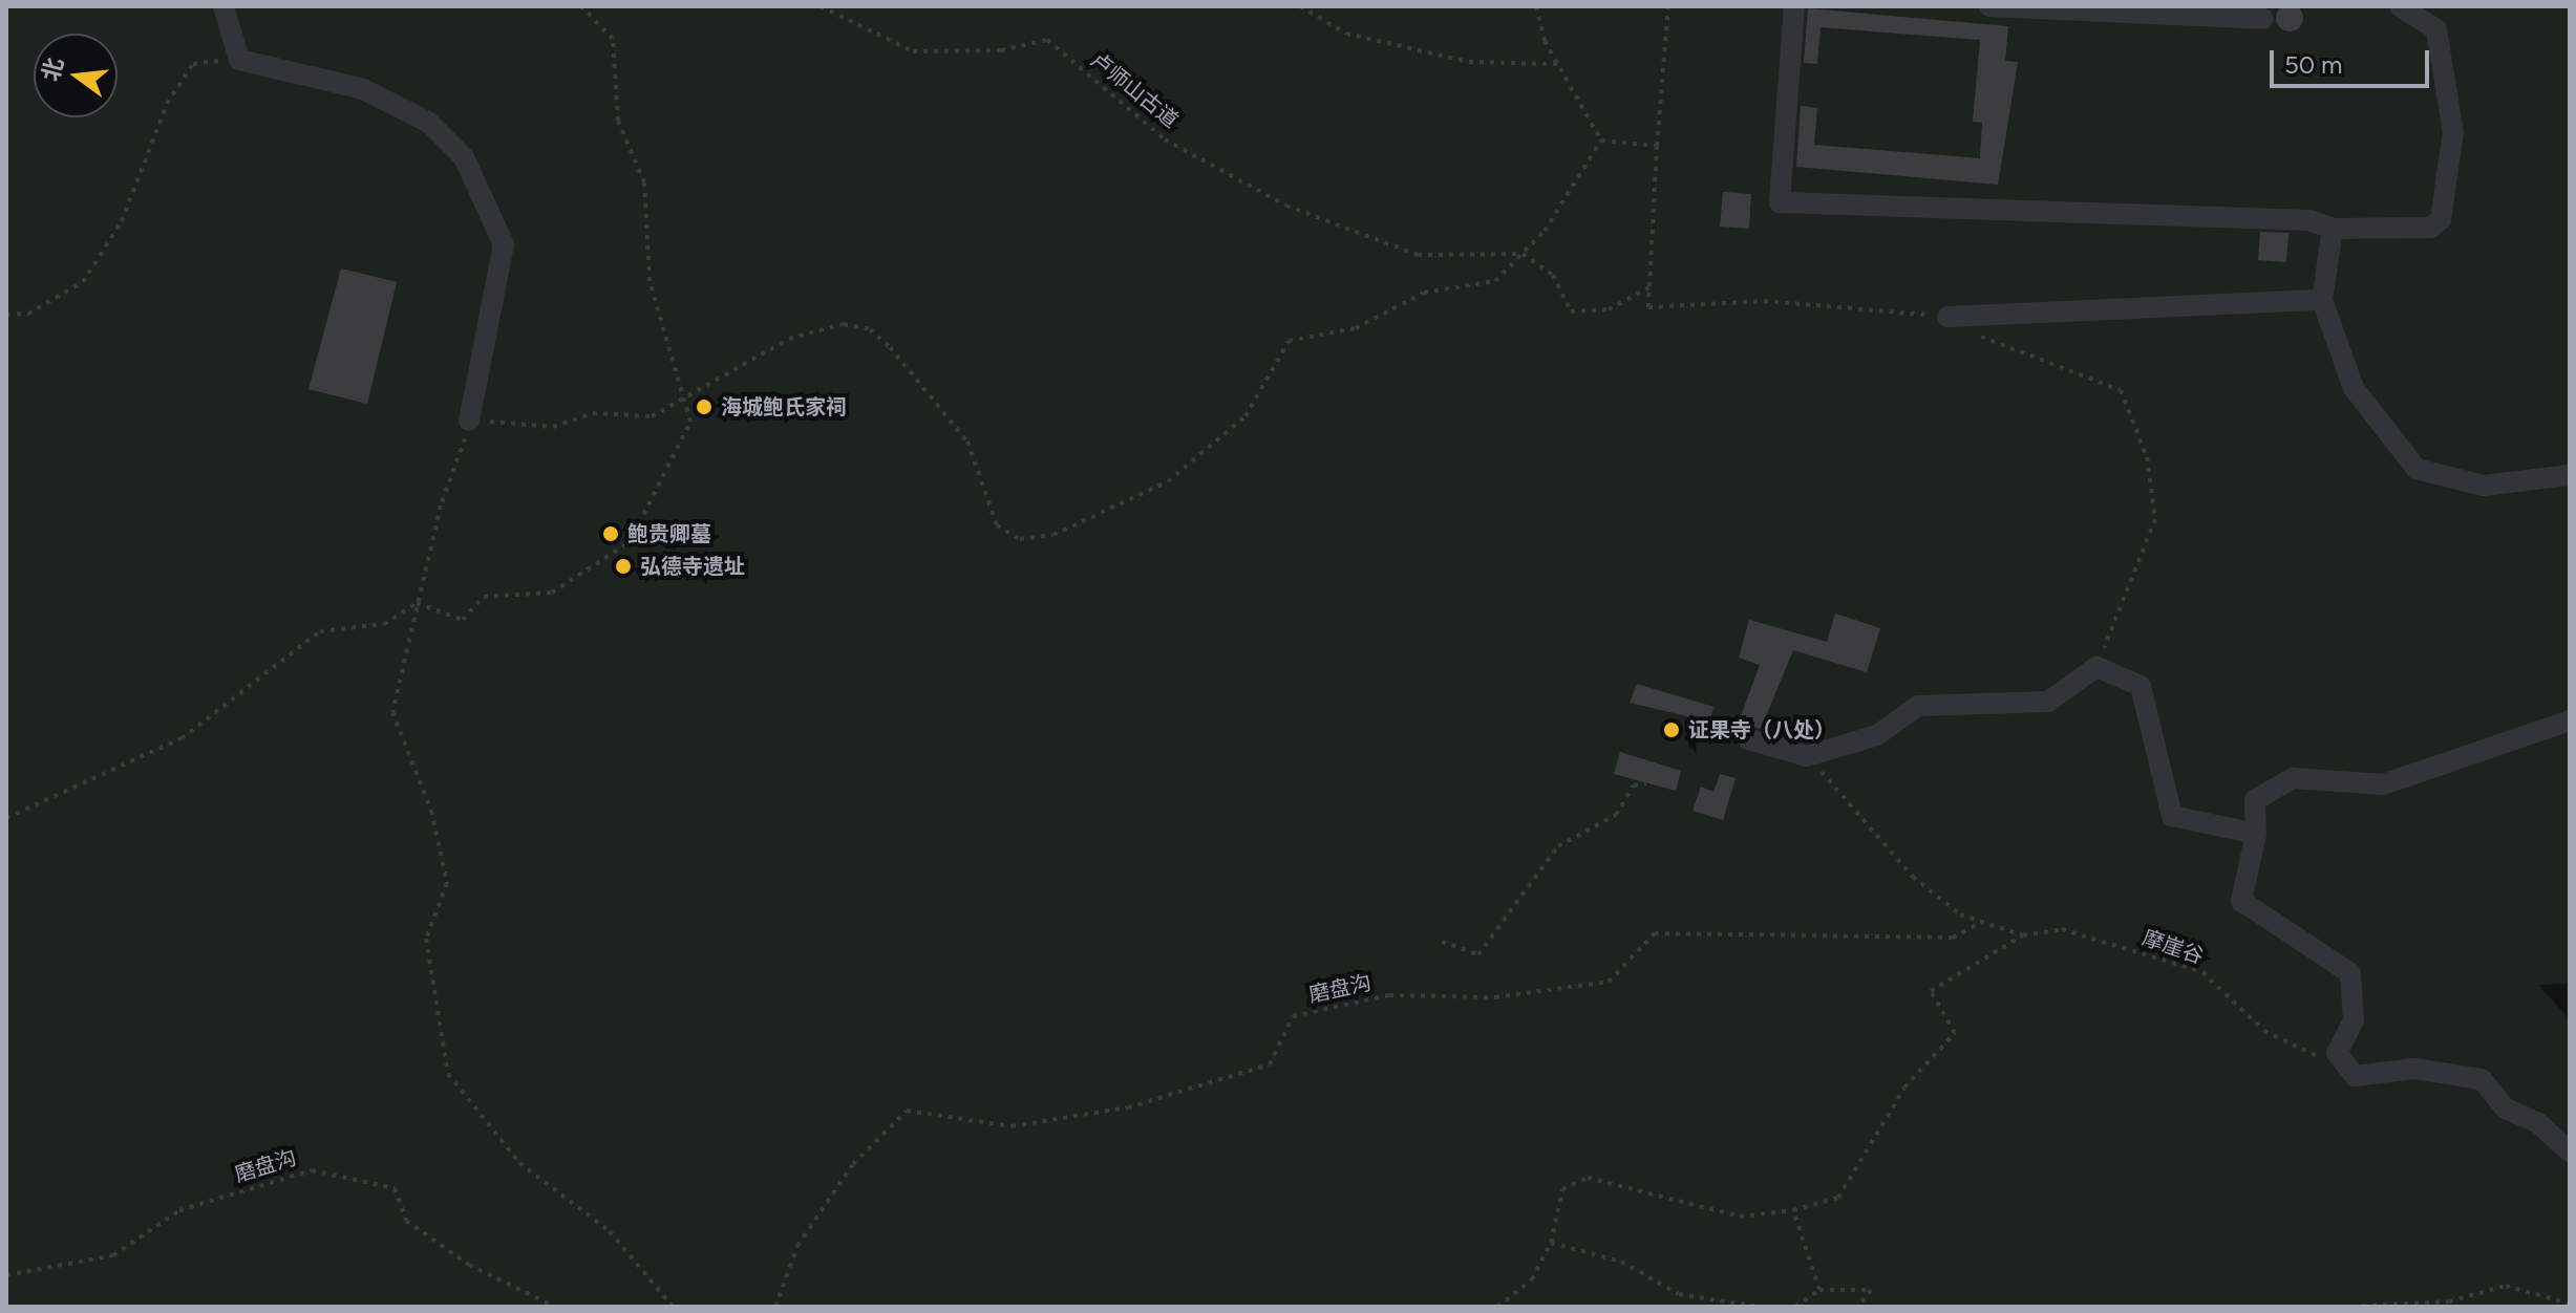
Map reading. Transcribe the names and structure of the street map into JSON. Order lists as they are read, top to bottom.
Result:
{
  "streets": {
    "path": ["卢师山古道", "摩崖谷", "磨盘沟"]
  },
  "places": [
    "海城鲍氏家祠",
    "鲍贵卿墓",
    "弘德寺遗址",
    "证果寺（八处）"
  ],
  "scale_bar": "50 m",
  "north": "left"
}
